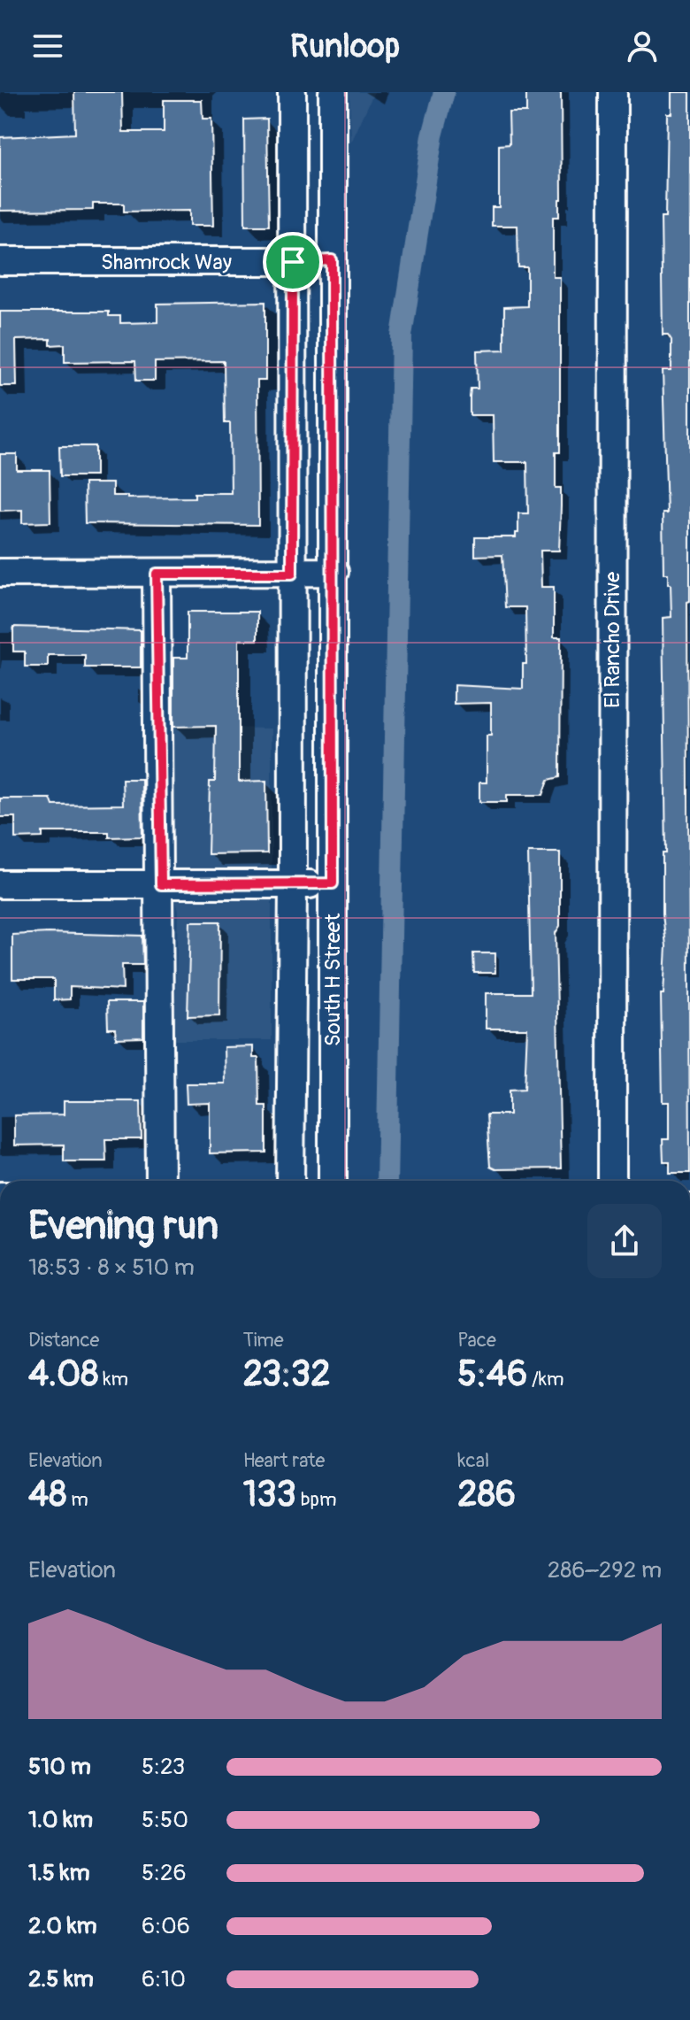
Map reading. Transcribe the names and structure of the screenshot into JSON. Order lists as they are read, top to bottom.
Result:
{
  "streets": {
    "street": ["Shamrock Way", "El Rancho Drive", "South H Street"]
  },
  "crossings": [
    ["Shamrock Way", "South H Street"]
  ],
  "page": {
    "header": "Runloop",
    "heading": ["Evening run", "18:53 · 8 × 510 m"],
    "stats": [
      ["Distance", "4.08 km"],
      ["Time", "23:32"],
      ["Pace", "5:46 /km"],
      ["Elevation", "48 m"],
      ["Heart rate", "133 bpm"],
      ["kcal", "286"]
    ],
    "chart": ["Elevation", "286–292 m"],
    "list": [
      {
        "name": "510 m",
        "note": "5:23"
      },
      {
        "name": "1.0 km",
        "note": "5:50"
      },
      {
        "name": "1.5 km",
        "note": "5:26"
      },
      {
        "name": "2.0 km",
        "note": "6:06"
      },
      {
        "name": "2.5 km",
        "note": "6:10"
      }
    ]
  }
}
